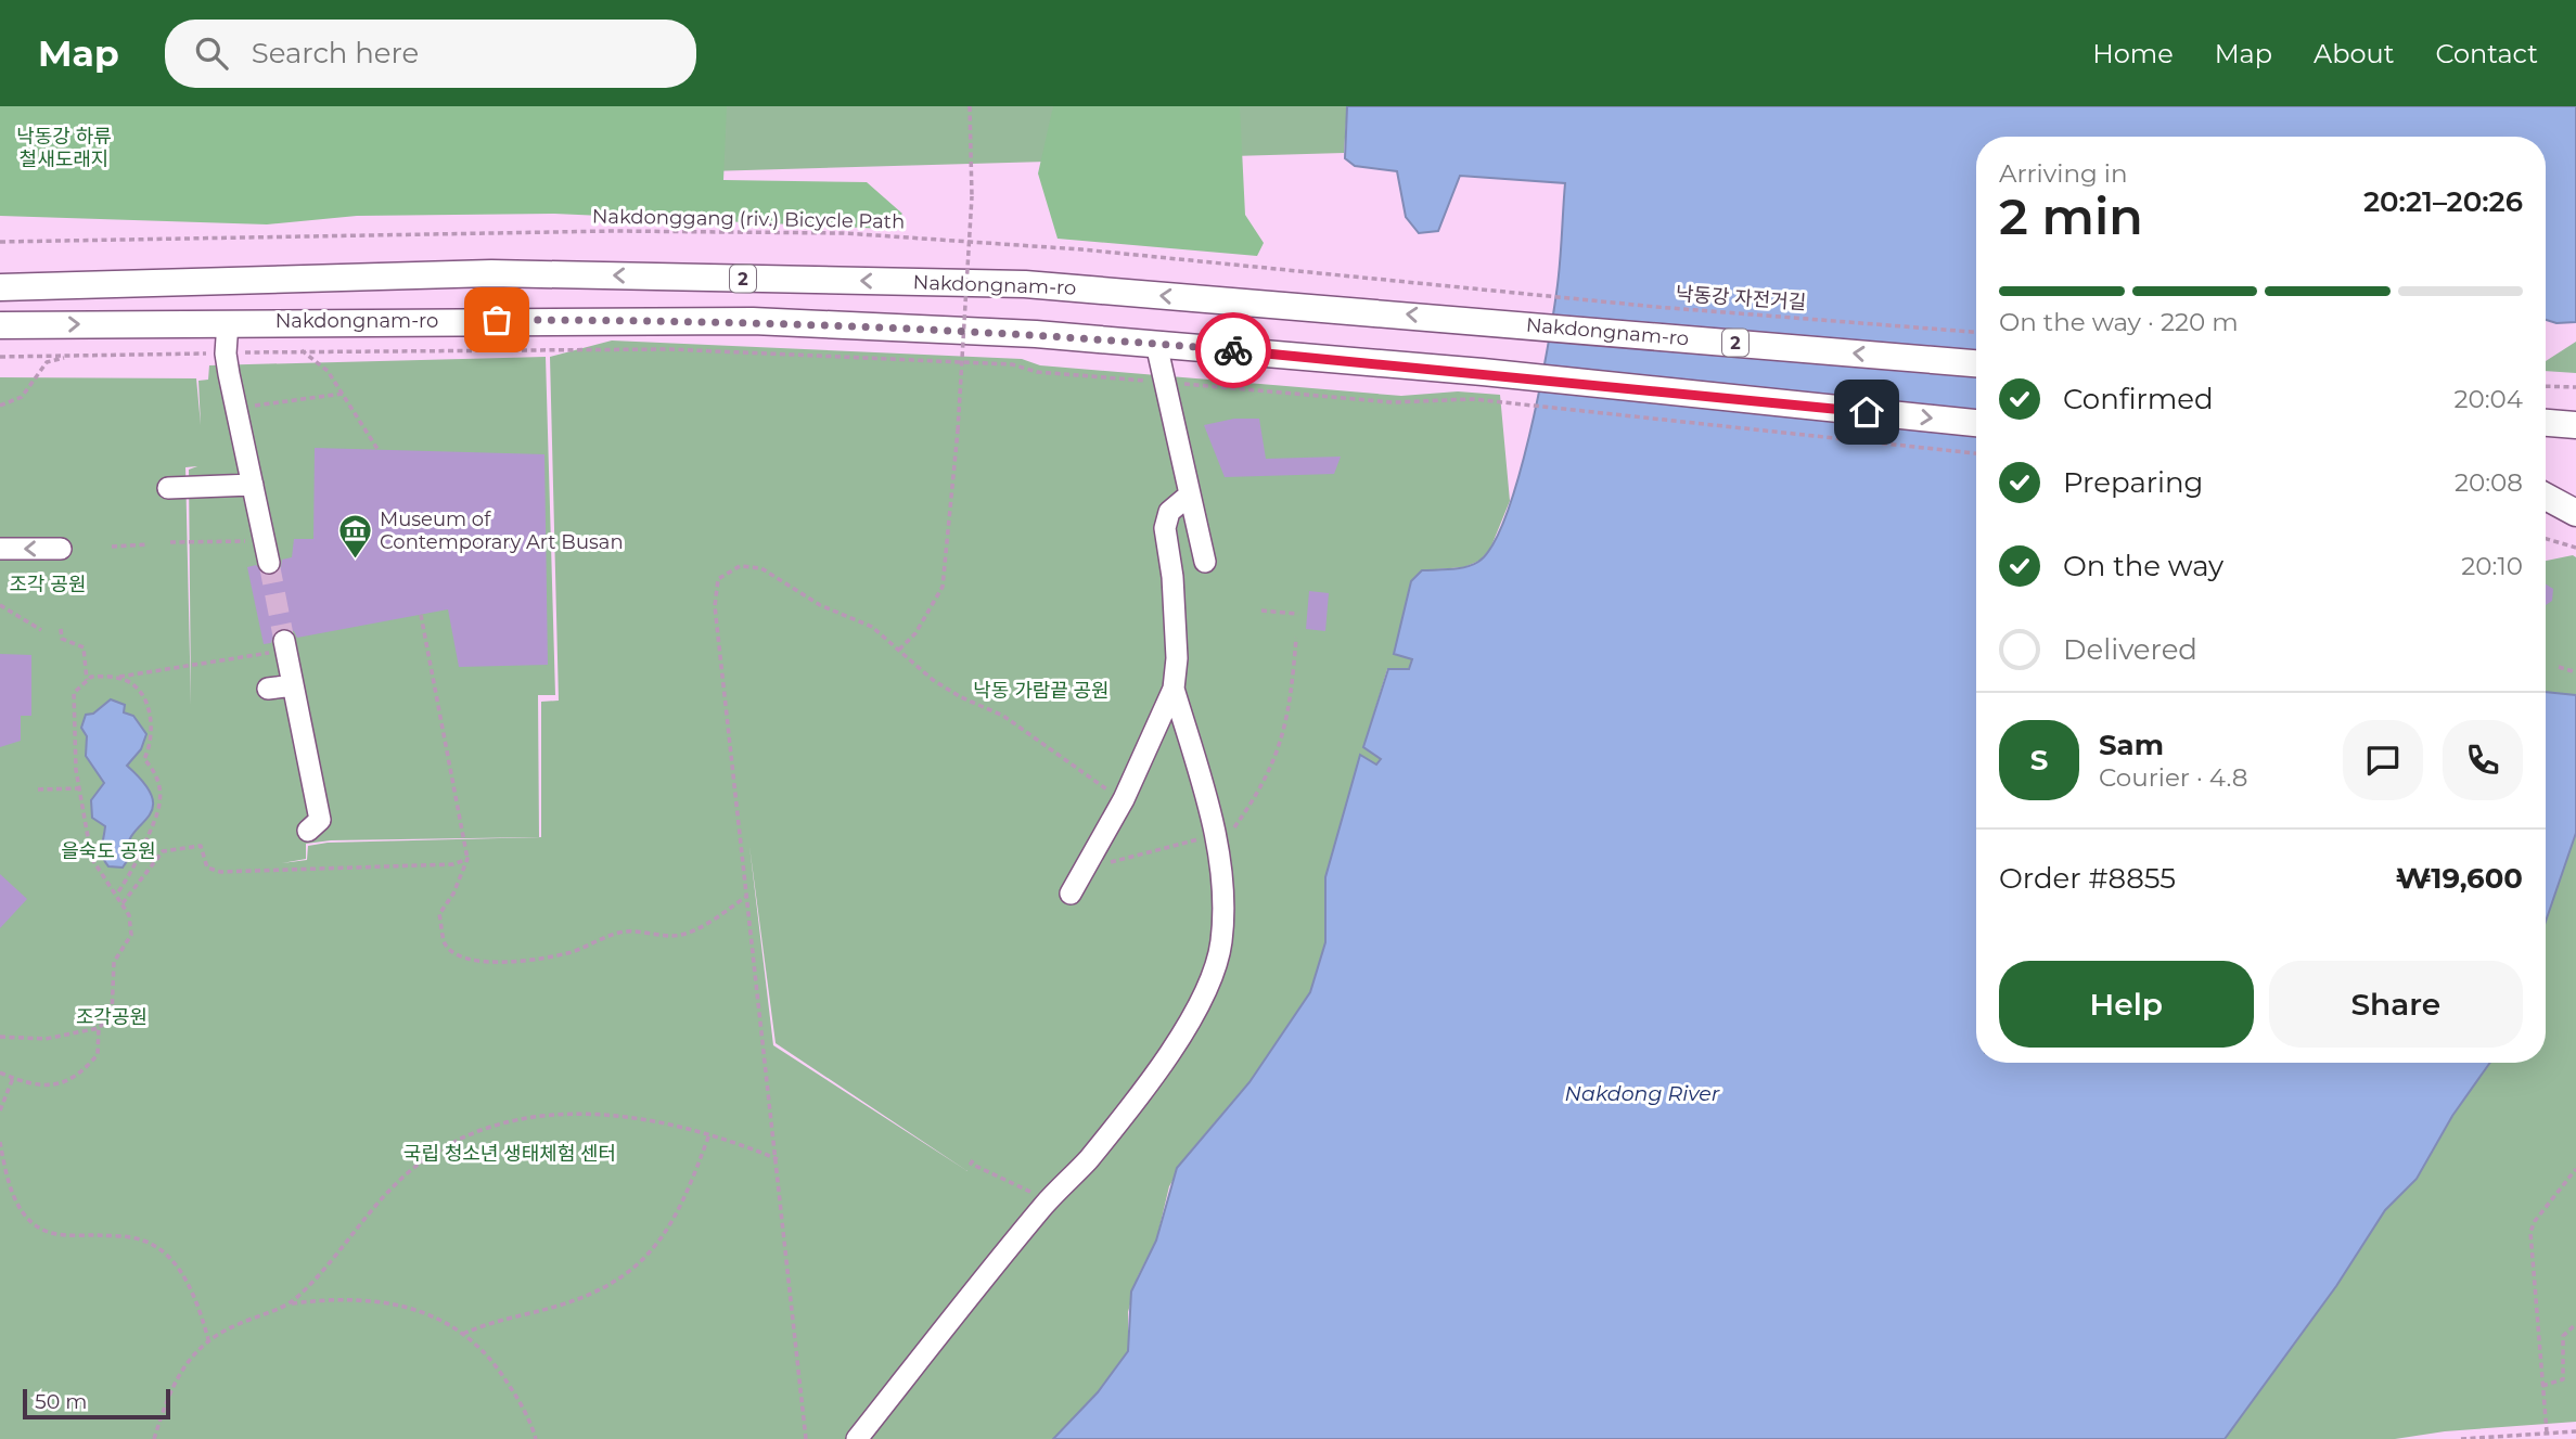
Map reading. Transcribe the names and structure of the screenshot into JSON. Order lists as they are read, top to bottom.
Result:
{
  "streets": {
    "main road": ["2", "Nakdongnam-ro"],
    "path": ["Nakdonggang (riv.) Bicycle Path", "낙동강 자전거길"]
  },
  "crossings": [
    ["Nakdonggang (riv.) Bicycle Path", "낙동강 자전거길"]
  ],
  "water": ["Nakdong River"],
  "parks": [
    "낙동강 하류 철새도래지",
    "조각 공원",
    "낙동 가람끝 공원",
    "을숙도 공원",
    "조각공원",
    "국립 청소년 생태체험 센터"
  ],
  "places": {
    "museum": ["Museum of Contemporary Art Busan"]
  },
  "scale_bar": "50 m",
  "page": {
    "header": "Map",
    "search": "Search here",
    "nav": [
      "Home",
      "Map",
      "About",
      "Contact"
    ],
    "heading": ["2 min", "Arriving in", "20:21–20:26"],
    "panel": [
      "Sam",
      "Courier · 4.8",
      "Order #8855",
      "₩19,600"
    ],
    "bar": "On the way · 220 m",
    "list": [
      ["Confirmed", "20:04"],
      ["Preparing", "20:08"],
      ["On the way", "20:10"],
      "Delivered"
    ],
    "round": "S",
    "buttons": ["Help", "Share"],
    "scale": "50 m"
  }
}
